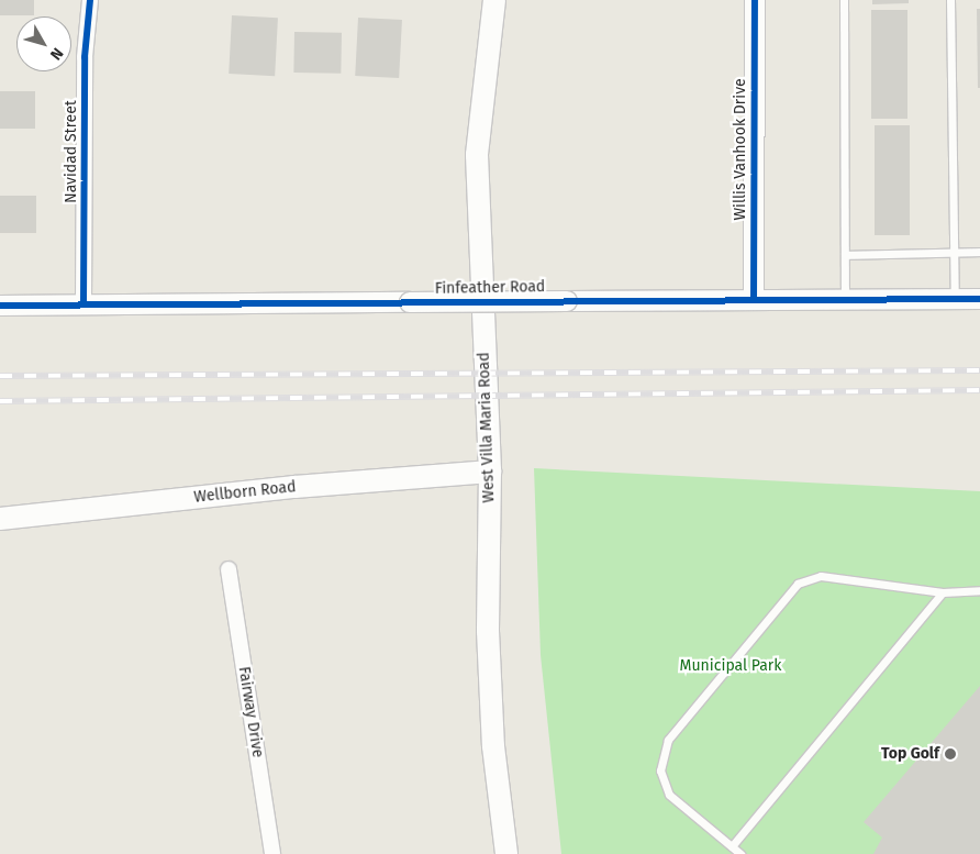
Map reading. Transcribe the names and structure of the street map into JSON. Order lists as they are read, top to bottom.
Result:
{
  "streets": {
    "main road": ["West Villa Maria Road", "Wellborn Road"],
    "street": [
      "Willis Vanhook Drive",
      "Navidad Street",
      "Finfeather Road",
      "Fairway Drive"
    ]
  },
  "crossings": [
    ["Willis Vanhook Drive", "Finfeather Road"],
    ["Navidad Street", "Finfeather Road"],
    ["West Villa Maria Road", "Wellborn Road"]
  ],
  "parks": ["Municipal Park"],
  "places": ["Top Golf"],
  "north": "bottom right"
}
